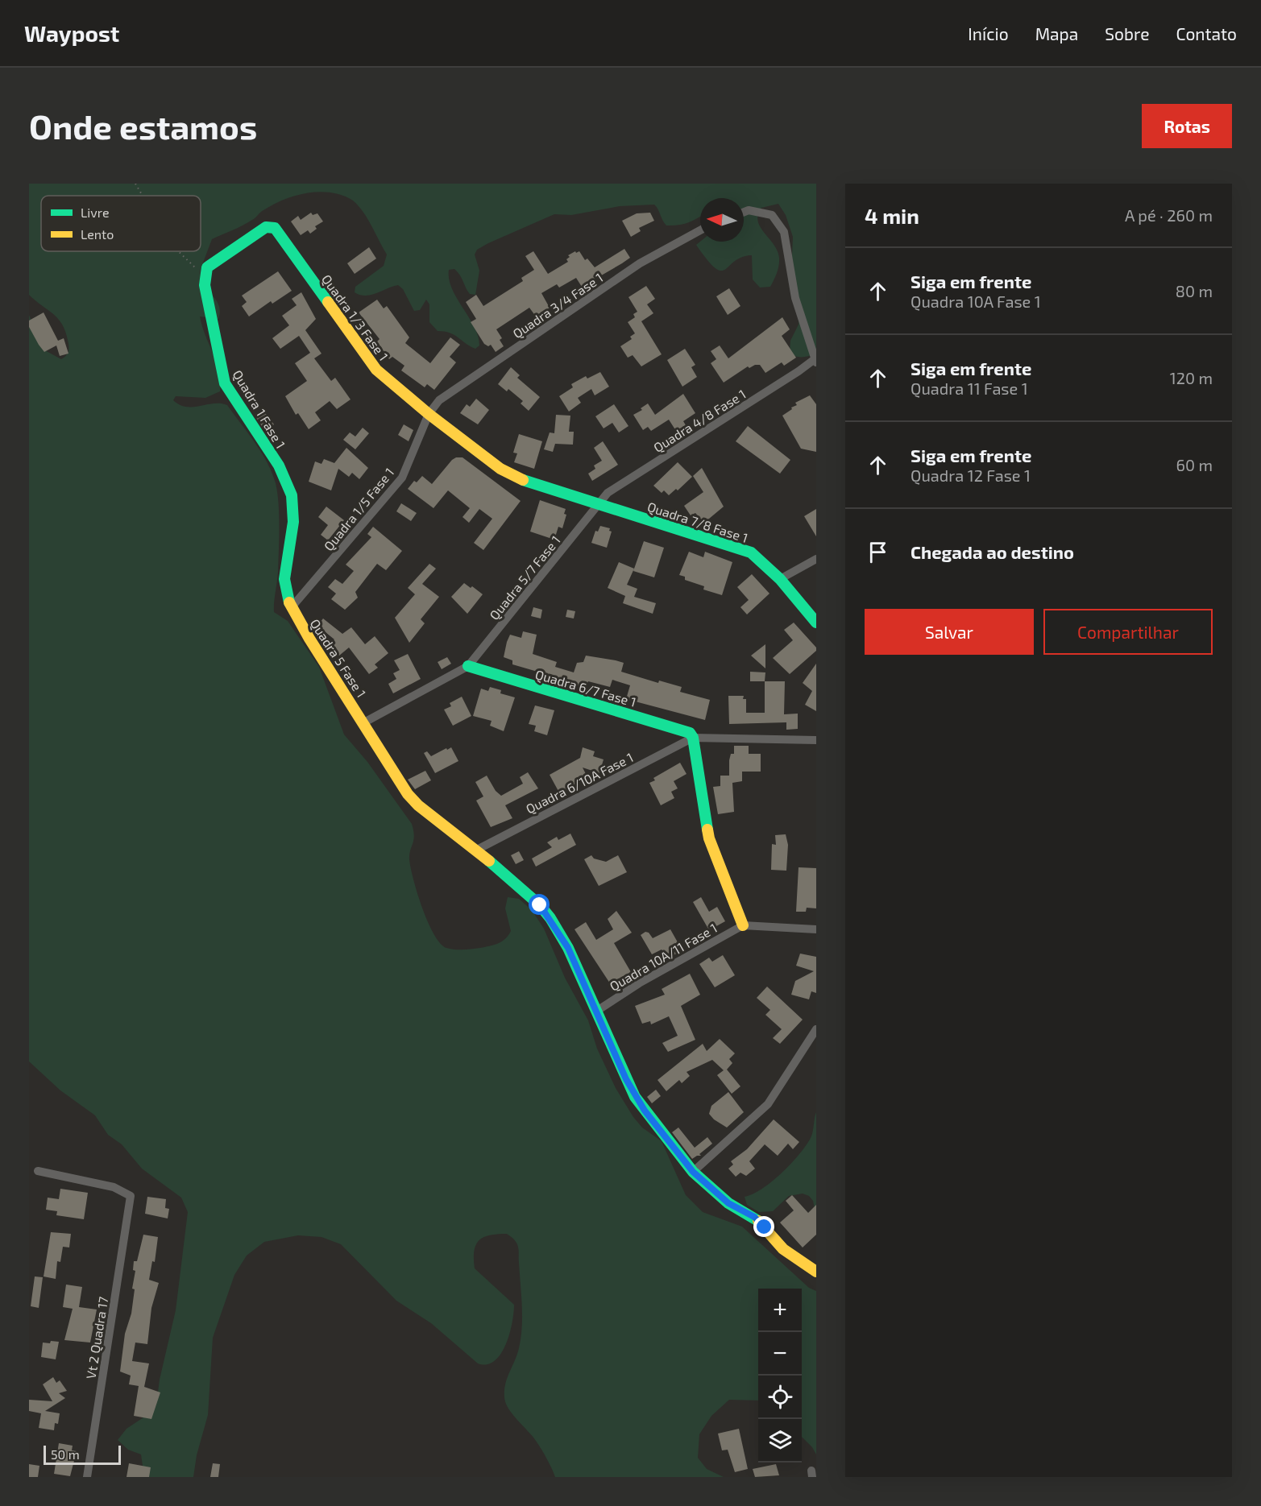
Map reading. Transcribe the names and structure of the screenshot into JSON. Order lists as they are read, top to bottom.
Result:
{
  "streets": {
    "street": [
      "Quadra 3/4 Fase 1",
      "Quadra 1/3 Fase 1",
      "Quadra 1 Fase 1",
      "Quadra 4/8 Fase 1",
      "Quadra 1/5 Fase 1",
      "Quadra 7/8 Fase 1",
      "Quadra 5/7 Fase 1",
      "Quadra 5 Fase 1",
      "Quadra 6/7 Fase 1",
      "Quadra 6/10A Fase 1",
      "Quadra 10A/11 Fase 1",
      "Vt 2 Quadra 17"
    ]
  },
  "crossings": [
    ["Quadra 3/4 Fase 1", "Quadra 1/3 Fase 1"],
    ["Quadra 3/4 Fase 1", "Quadra 1/5 Fase 1"],
    ["Quadra 1/3 Fase 1", "Quadra 1 Fase 1"],
    ["Quadra 1/3 Fase 1", "Quadra 4/8 Fase 1"],
    ["Quadra 1/3 Fase 1", "Quadra 1/5 Fase 1"],
    ["Quadra 1/3 Fase 1", "Quadra 7/8 Fase 1"],
    ["Quadra 1/3 Fase 1", "Quadra 5/7 Fase 1"],
    ["Quadra 1 Fase 1", "Quadra 1/5 Fase 1"],
    ["Quadra 1 Fase 1", "Quadra 5 Fase 1"],
    ["Quadra 4/8 Fase 1", "Quadra 7/8 Fase 1"],
    ["Quadra 4/8 Fase 1", "Quadra 5/7 Fase 1"],
    ["Quadra 1/5 Fase 1", "Quadra 5 Fase 1"],
    ["Quadra 7/8 Fase 1", "Quadra 5/7 Fase 1"],
    ["Quadra 5/7 Fase 1", "Quadra 6/7 Fase 1"],
    ["Quadra 5 Fase 1", "Quadra 6/10A Fase 1"],
    ["Quadra 5 Fase 1", "Quadra 10A/11 Fase 1"],
    ["Quadra 6/7 Fase 1", "Quadra 6/10A Fase 1"]
  ],
  "legend": ["Livre", "Lento"],
  "scale_bar": "50 m",
  "north": "left",
  "page": {
    "header": "Waypost",
    "nav": [
      "Início",
      "Mapa",
      "Sobre",
      "Contato"
    ],
    "buttons": [
      "Rotas",
      ["Salvar", "Compartilhar"]
    ],
    "title": "Onde estamos",
    "heading": ["4 min", "A pé · 260 m"],
    "list": [
      ["Siga em frente", "Quadra 10A Fase 1", "80 m"],
      ["Siga em frente", "Quadra 11 Fase 1", "120 m"],
      ["Siga em frente", "Quadra 12 Fase 1", "60 m"],
      "Chegada ao destino"
    ],
    "map_buttons": ["+", "−"],
    "scale": "50 m"
  }
}
